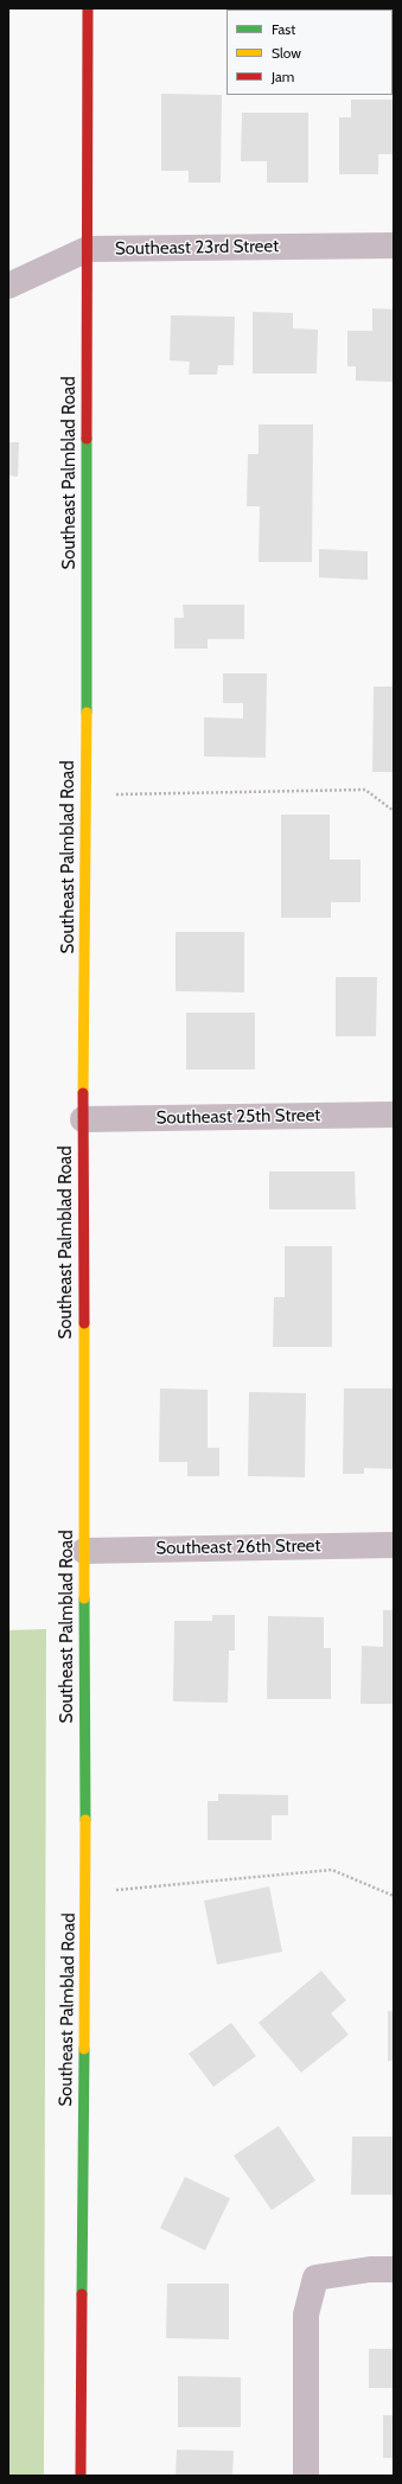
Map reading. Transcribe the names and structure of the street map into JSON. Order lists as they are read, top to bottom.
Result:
{
  "streets": {
    "street": [
      "Southeast 23rd Street",
      "Southeast Palmblad Road",
      "Southeast 25th Street",
      "Southeast 26th Street"
    ]
  },
  "crossings": [
    ["Southeast 23rd Street", "Southeast Palmblad Road"],
    ["Southeast Palmblad Road", "Southeast 25th Street"],
    ["Southeast Palmblad Road", "Southeast 26th Street"]
  ],
  "legend": ["Fast", "Slow", "Jam"]
}
